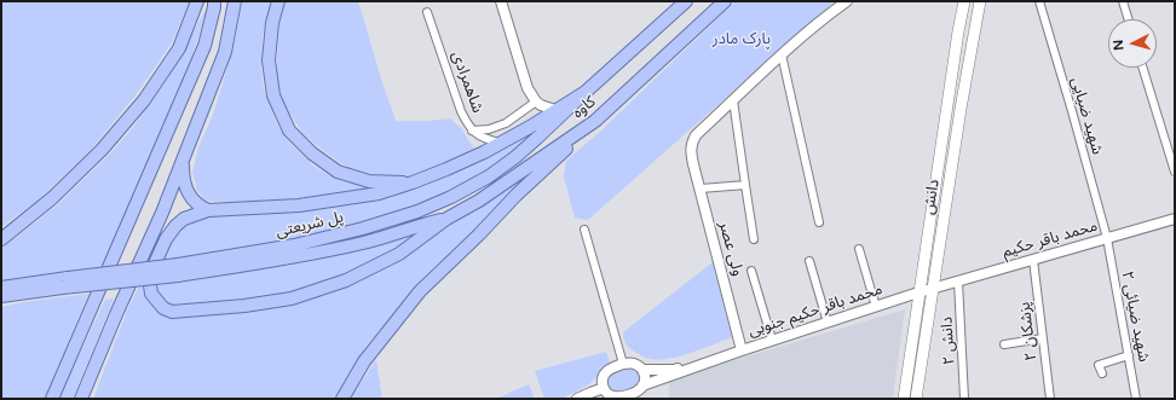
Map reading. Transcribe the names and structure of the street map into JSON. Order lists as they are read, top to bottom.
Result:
{
  "streets": {
    "main road": ["کاوه", "دانش", "پل شریعتی"],
    "street": [
      "شاهمرادی",
      "شهید ضیایی",
      "محمد باقر حکیم",
      "ولی عصر",
      "محمد باقر حکیم جنوبی",
      "شهید ضیائی ۲",
      "پزشکان ۲",
      "دانش ۲"
    ]
  },
  "crossings": [
    ["کاوه", "پل شریعتی"],
    ["شهید ضیایی", "محمد باقر حکیم"],
    ["شهید ضیایی", "شهید ضیائی ۲"],
    ["دانش", "محمد باقر حکیم"],
    ["دانش", "محمد باقر حکیم جنوبی"],
    ["محمد باقر حکیم", "محمد باقر حکیم جنوبی"],
    ["محمد باقر حکیم", "شهید ضیائی ۲"],
    ["محمد باقر حکیم", "پزشکان ۲"],
    ["محمد باقر حکیم", "دانش ۲"],
    ["ولی عصر", "محمد باقر حکیم جنوبی"]
  ],
  "parks": ["پارک مادر"],
  "north": "left"
}
